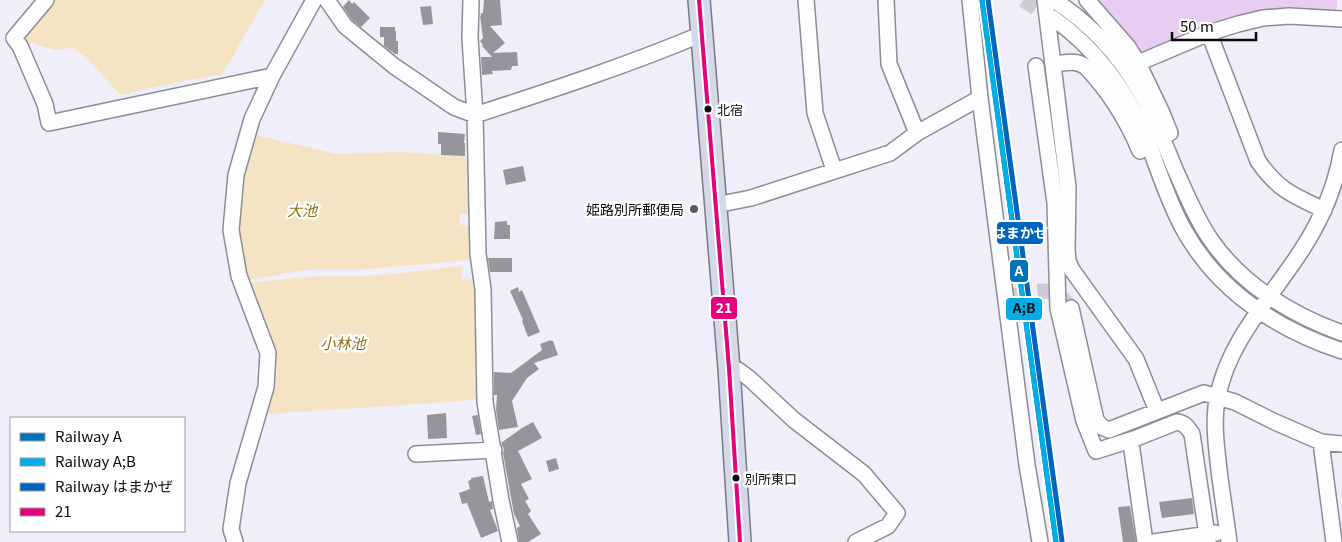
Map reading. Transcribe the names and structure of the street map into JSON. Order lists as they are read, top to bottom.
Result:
{
  "water": ["大池", "小林池"],
  "places": ["北宿", "姫路別所郵便局", "別所東口"],
  "lines": [
    "rail line A",
    "rail line はまかぜ",
    "transit line 21",
    "rail line A;B"
  ],
  "legend": [
    "Railway A",
    "Railway A;B",
    "Railway はまかぜ",
    "21"
  ],
  "scale_bar": "50 m"
}
